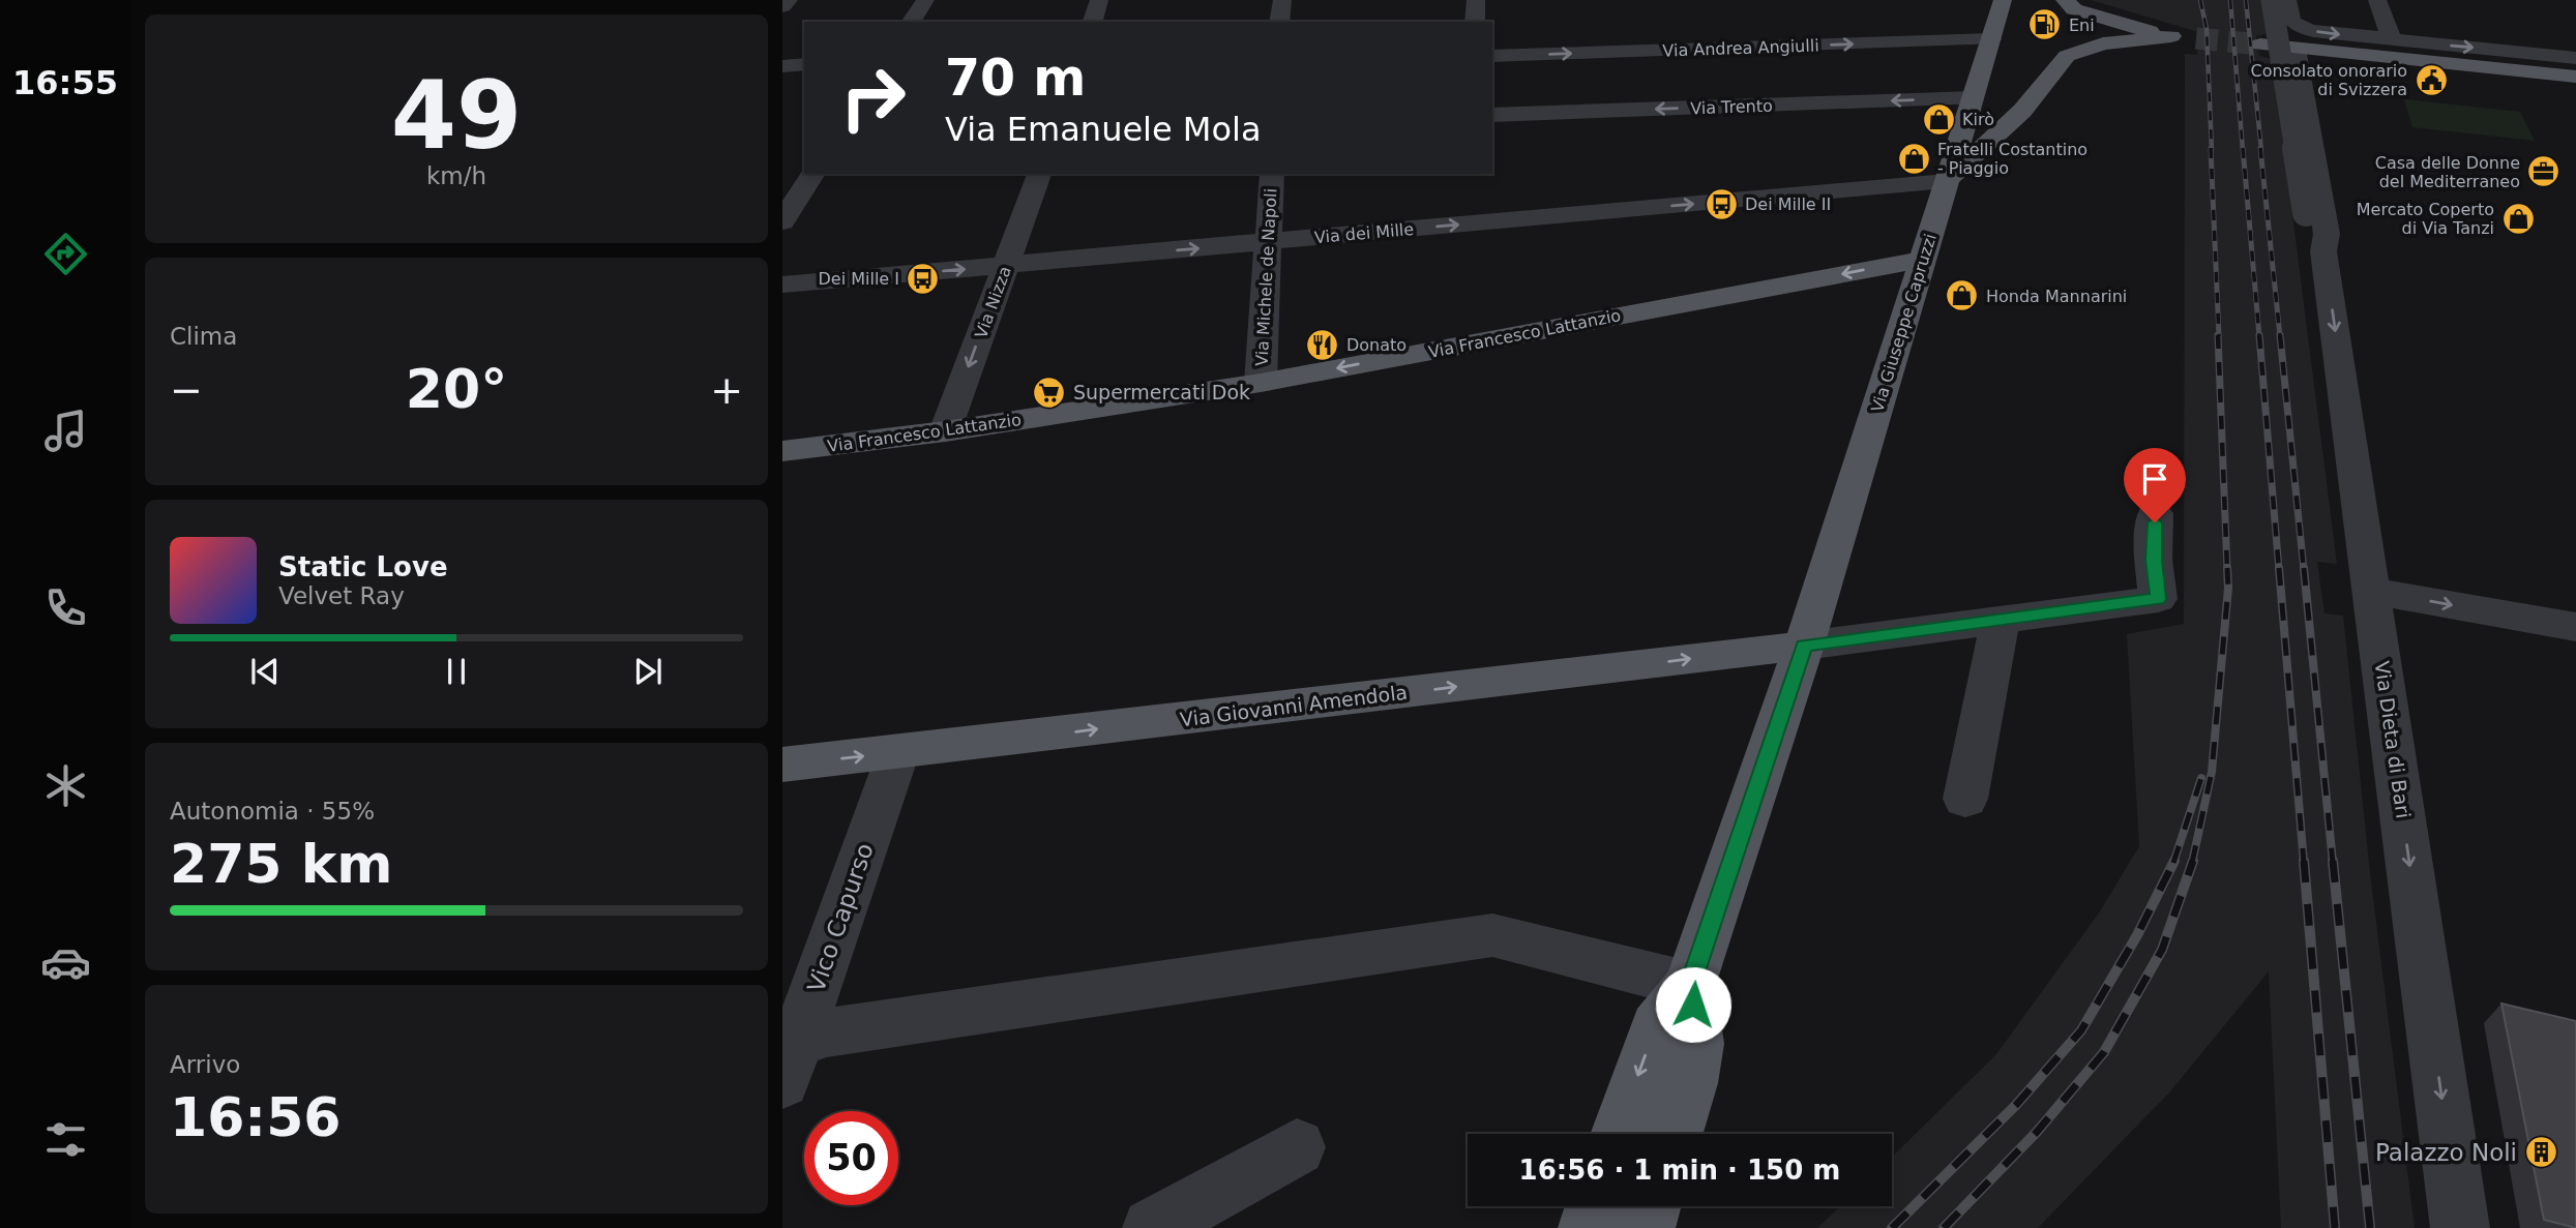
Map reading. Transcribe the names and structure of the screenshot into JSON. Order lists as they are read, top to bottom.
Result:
{
  "streets": {
    "main road": ["Via Giuseppe Capruzzi", "Via Francesco Lattanzio", "Via Giovanni Amendola"],
    "street": [
      "Via Andrea Angiulli",
      "Via Trento",
      "Via dei Mille",
      "Via Michele de Napoli",
      "Via Nizza",
      "Via Dieta di Bari",
      "Vico Capurso"
    ]
  },
  "crossings": [
    ["Via Andrea Angiulli", "Via Giuseppe Capruzzi"],
    ["Via Trento", "Via Giuseppe Capruzzi"],
    ["Via dei Mille", "Via Michele de Napoli"],
    ["Via dei Mille", "Via Nizza"],
    ["Via dei Mille", "Via Giuseppe Capruzzi"],
    ["Via Michele de Napoli", "Via Francesco Lattanzio"],
    ["Via Nizza", "Via Francesco Lattanzio"],
    ["Via Giuseppe Capruzzi", "Via Francesco Lattanzio"],
    ["Via Giuseppe Capruzzi", "Via Giovanni Amendola"],
    ["Via Giovanni Amendola", "Vico Capurso"]
  ],
  "one_way": [
    "Via Andrea Angiulli",
    "Via Trento",
    "Via dei Mille",
    "Via Nizza",
    "Via Francesco Lattanzio",
    "Via Giovanni Amendola",
    "Via Dieta di Bari"
  ],
  "places": {
    "fuel station": ["Eni"],
    "public building": ["Consolato onorario di Svizzera"],
    "shop": [
      "Kirò",
      "Fratelli Costantino - Piaggio",
      "Mercato Coperto di Via Tanzi",
      "Honda Mannarini"
    ],
    "office": ["Casa delle Donne del Mediterraneo"],
    "bus stop": ["Dei Mille II", "Dei Mille I"],
    "restaurant": ["Donato"],
    "supermarket": ["Supermercati Dok"],
    "building": ["Palazzo Noli"]
  },
  "page": {
    "tabs": "16:55",
    "tile": [
      ["49", "km/h"],
      "Clima",
      ["Autonomia · 55%", "275 km"],
      ["Arrivo", "16:56"]
    ],
    "turn": ["70 m", "Via Emanuele Mola"],
    "heat": ["−", "20°", "+"],
    "song": ["Static Love", "Velvet Ray"],
    "limit": "50",
    "trip": "16:56 · 1 min · 150 m"
  }
}
